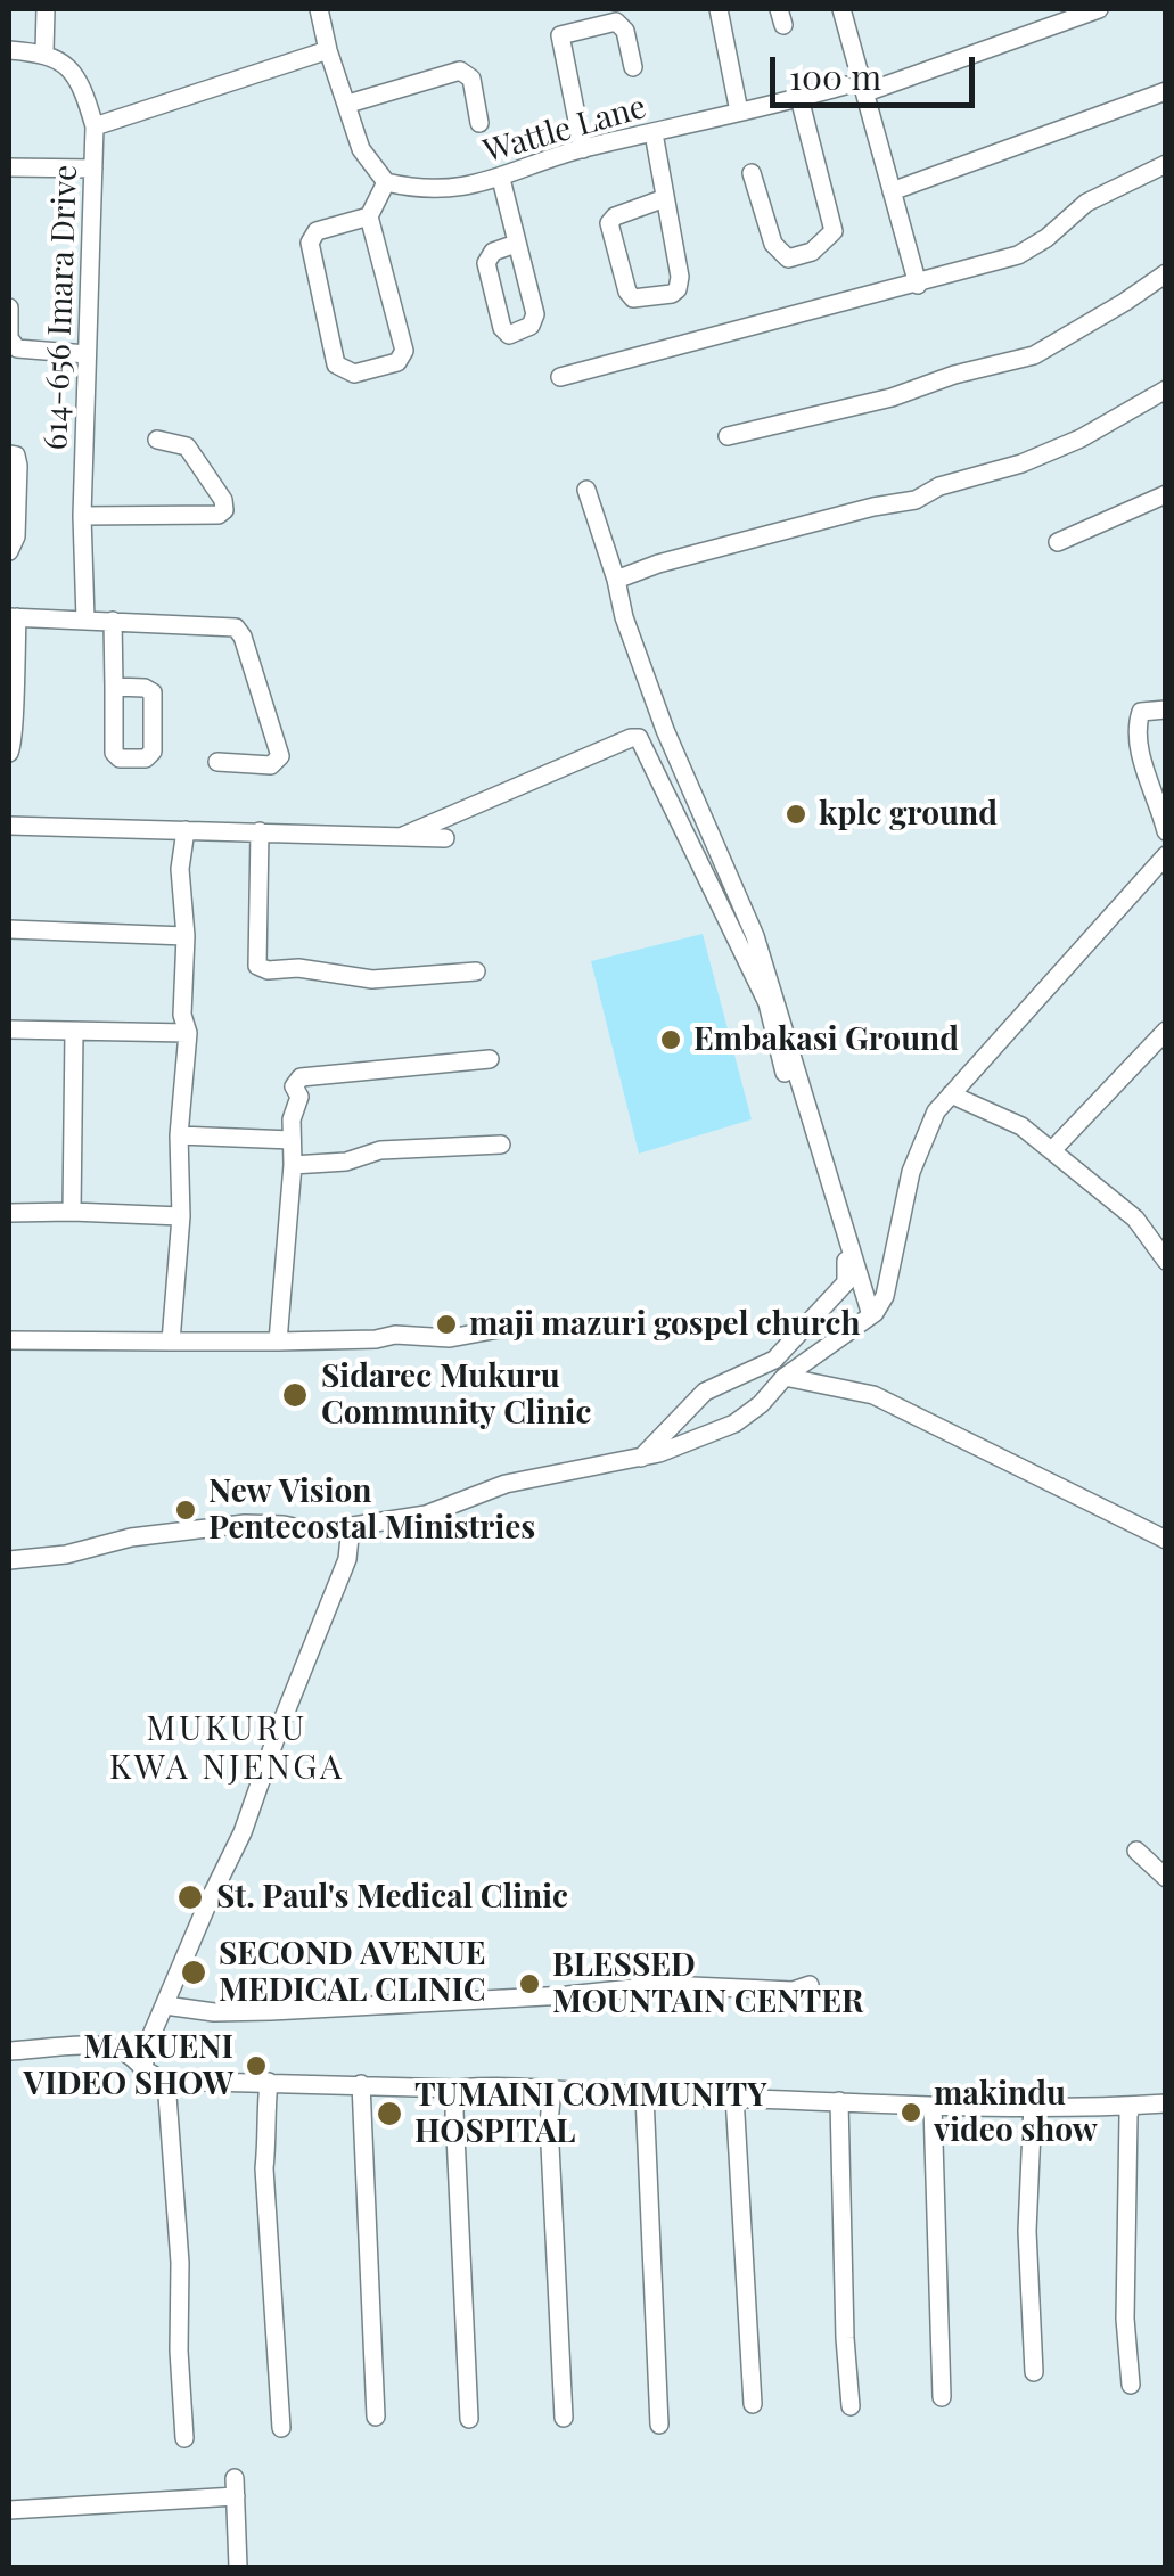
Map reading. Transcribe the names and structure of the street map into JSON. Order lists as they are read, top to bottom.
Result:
{
  "streets": {
    "street": ["Wattle Lane", "614-656 Imara Drive"]
  },
  "districts": ["MUKURU KWA NJENGA"],
  "places": [
    "kplc ground",
    "Embakasi Ground",
    "maji mazuri gospel church",
    "Sidarec Mukuru Community Clinic",
    "New Vision Pentecostal Ministries",
    "St. Paul's Medical Clinic",
    "SECOND AVENUE MEDICAL CLINIC",
    "BLESSED MOUNTAIN CENTER",
    "MAKUENI VIDEO SHOW",
    "makindu video show",
    "TUMAINI COMMUNITY HOSPITAL"
  ],
  "scale_bar": "100 m"
}
